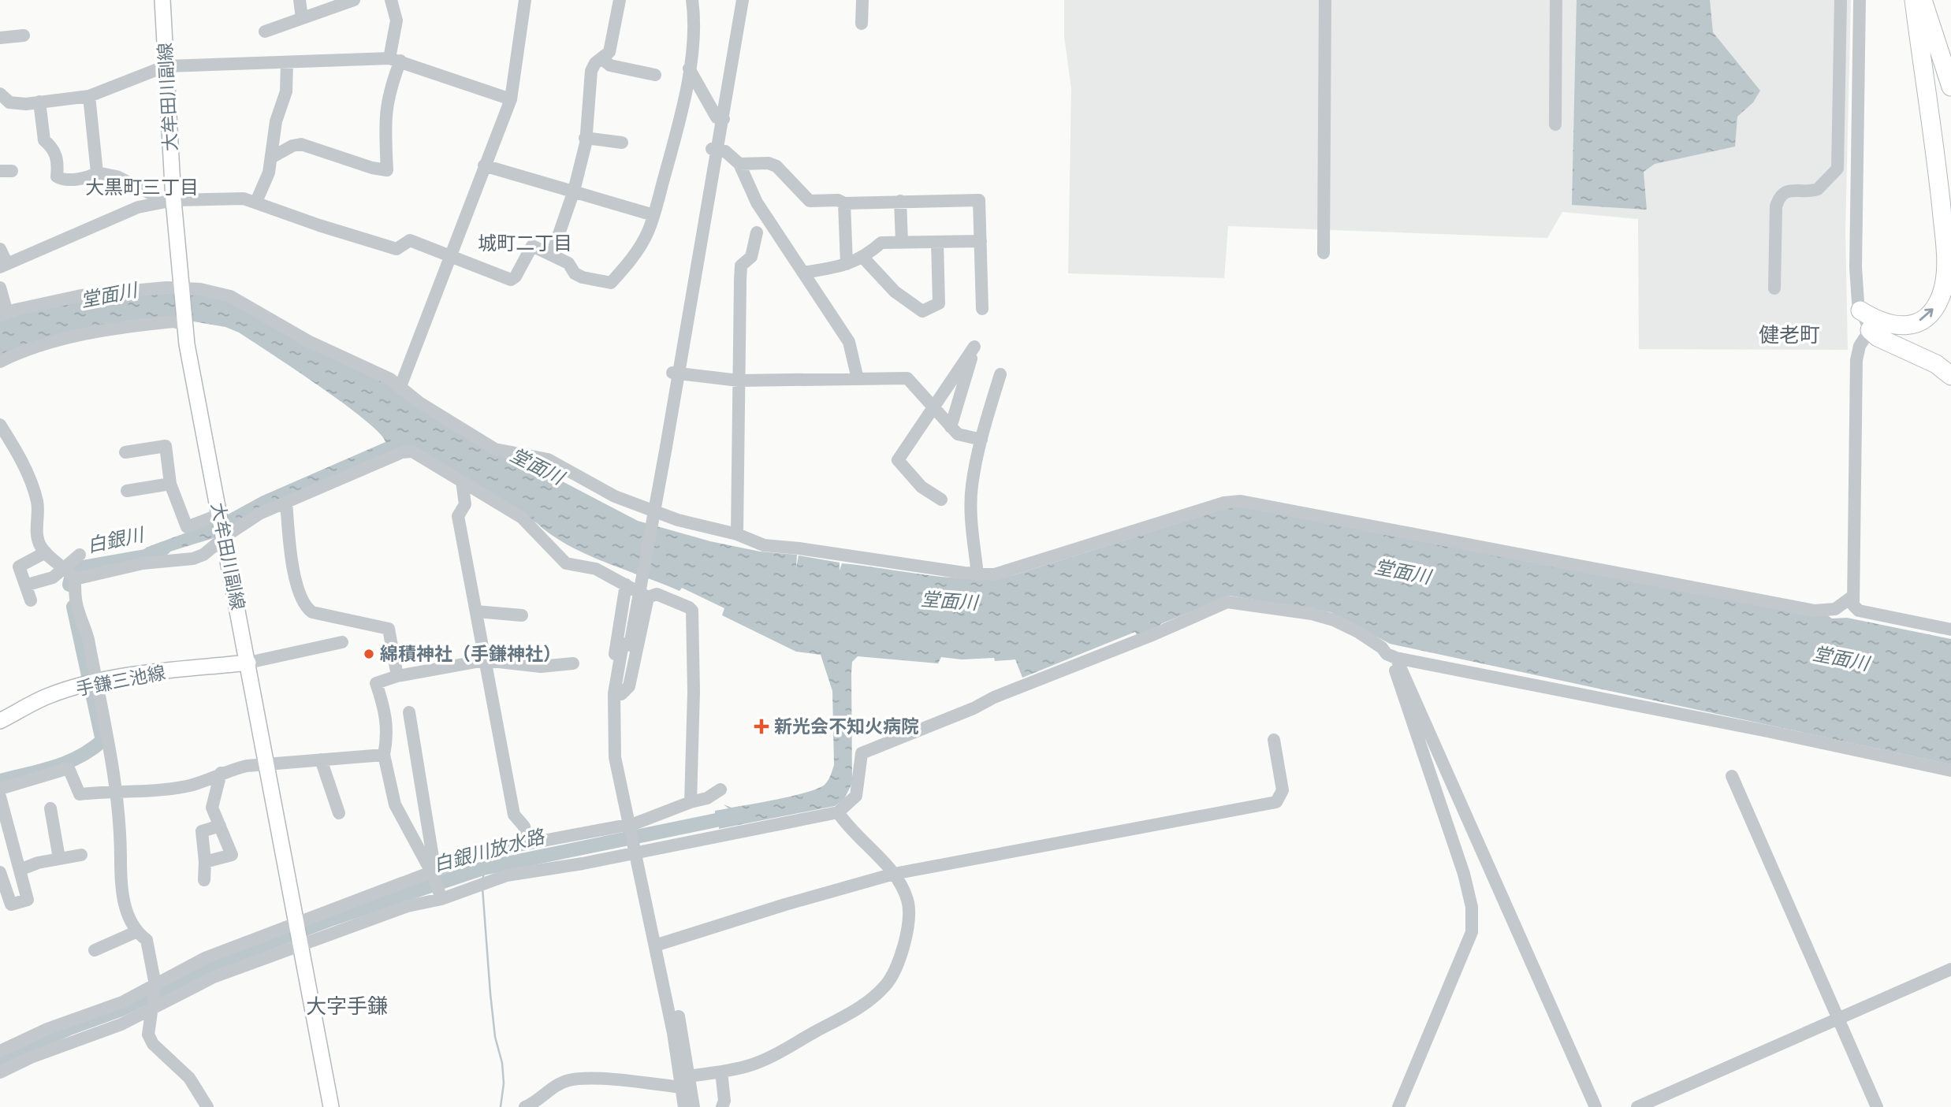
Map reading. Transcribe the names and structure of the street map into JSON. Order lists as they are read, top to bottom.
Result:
{
  "streets": {
    "main road": ["大牟田川副線", "手鎌三池線"]
  },
  "crossings": [
    ["大牟田川副線", "手鎌三池線"]
  ],
  "districts": [
    "大黒町三丁目",
    "城町二丁目",
    "健老町",
    "大字手鎌"
  ],
  "water": ["堂面川", "白銀川", "白銀川放水路"],
  "places": {
    "other": ["綿積神社（手鎌神社）"],
    "health": ["新光会不知火病院"]
  }
}
